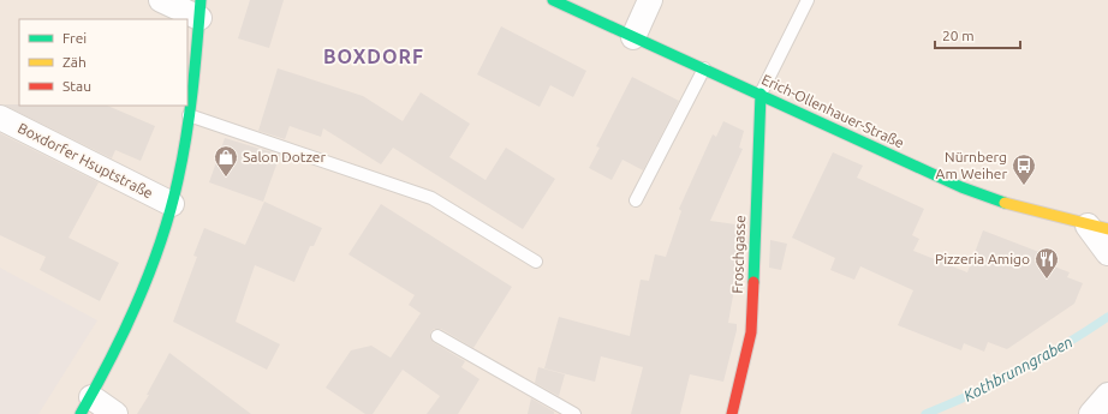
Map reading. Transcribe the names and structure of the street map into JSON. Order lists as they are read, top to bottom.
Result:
{
  "streets": {
    "street": ["Erich-Ollenhauer-Straße", "Boxdorfer Hsuptstraße", "Froschgasse"]
  },
  "crossings": [
    ["Erich-Ollenhauer-Straße", "Froschgasse"]
  ],
  "districts": ["BOXDORF"],
  "water": ["Kothbrunngraben"],
  "places": {
    "shop": ["Salon Dotzer"],
    "bus stop": ["Nürnberg Am Weiher"],
    "restaurant": ["Pizzeria Amigo"]
  },
  "legend": ["Frei", "Zäh", "Stau"],
  "scale_bar": "20 m"
}
